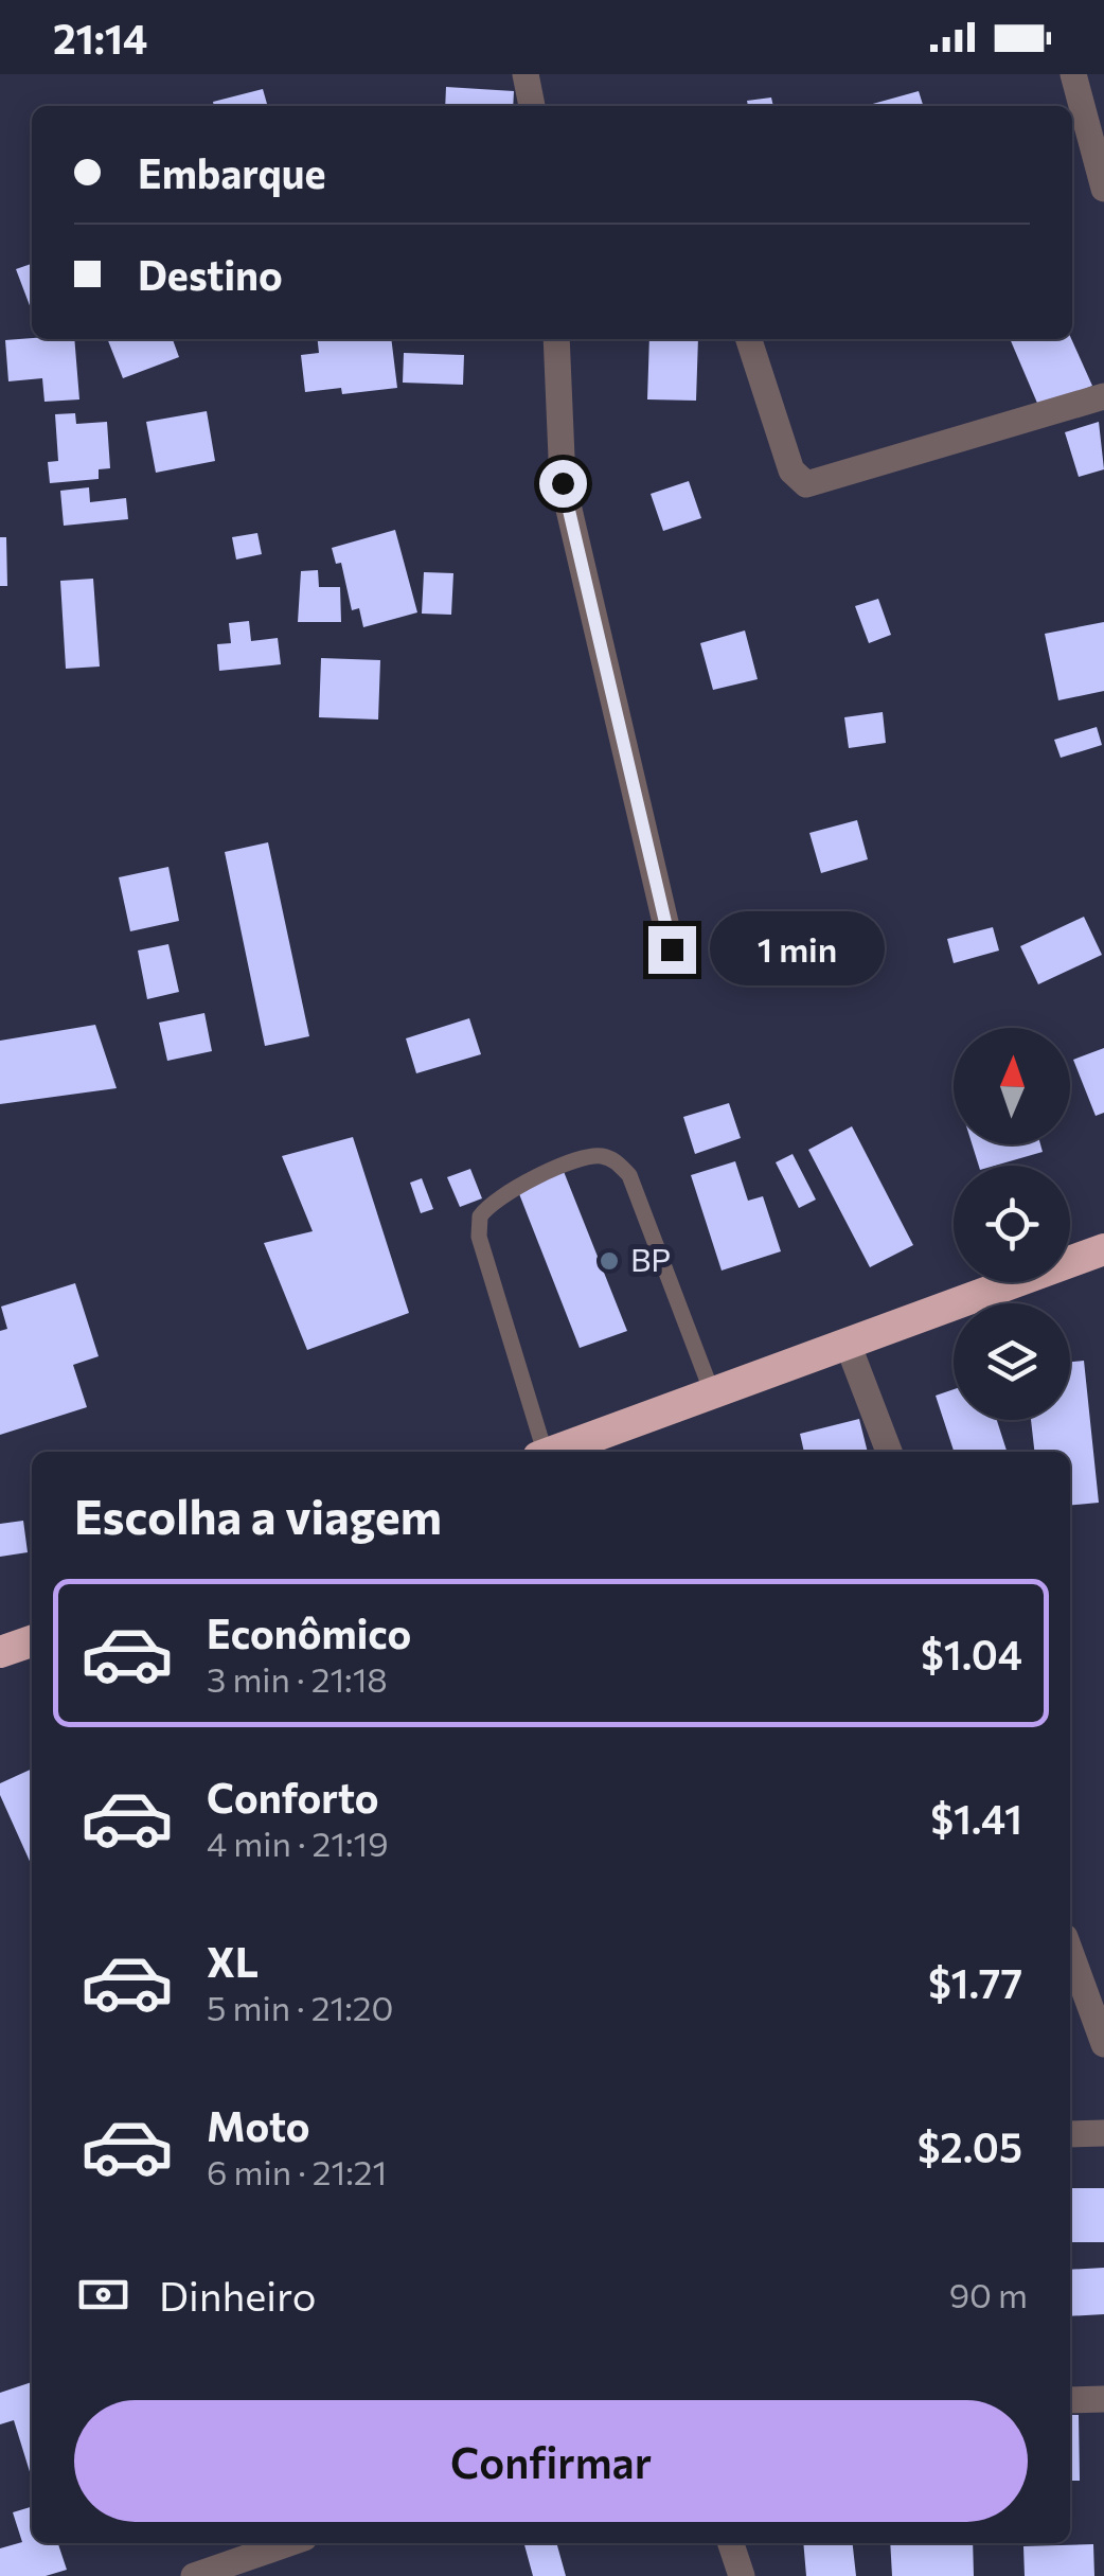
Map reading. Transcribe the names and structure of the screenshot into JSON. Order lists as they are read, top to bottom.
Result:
{
  "places": ["BP"],
  "north": "top",
  "page": {
    "status": "21:14",
    "banner": ["Embarque", "Destino"],
    "bubble": "1 min",
    "heading": "Escolha a viagem",
    "list": [
      {
        "name": "Econômico",
        "note": "3 min · 21:18",
        "value": "$1.04"
      },
      {
        "name": "Conforto",
        "note": "4 min · 21:19",
        "value": "$1.41"
      },
      {
        "name": "XL",
        "note": "5 min · 21:20",
        "value": "$1.77"
      },
      {
        "name": "Moto",
        "note": "6 min · 21:21",
        "value": "$2.05"
      }
    ],
    "pay": ["Dinheiro", "90 m"],
    "buttons": "Confirmar"
  }
}
